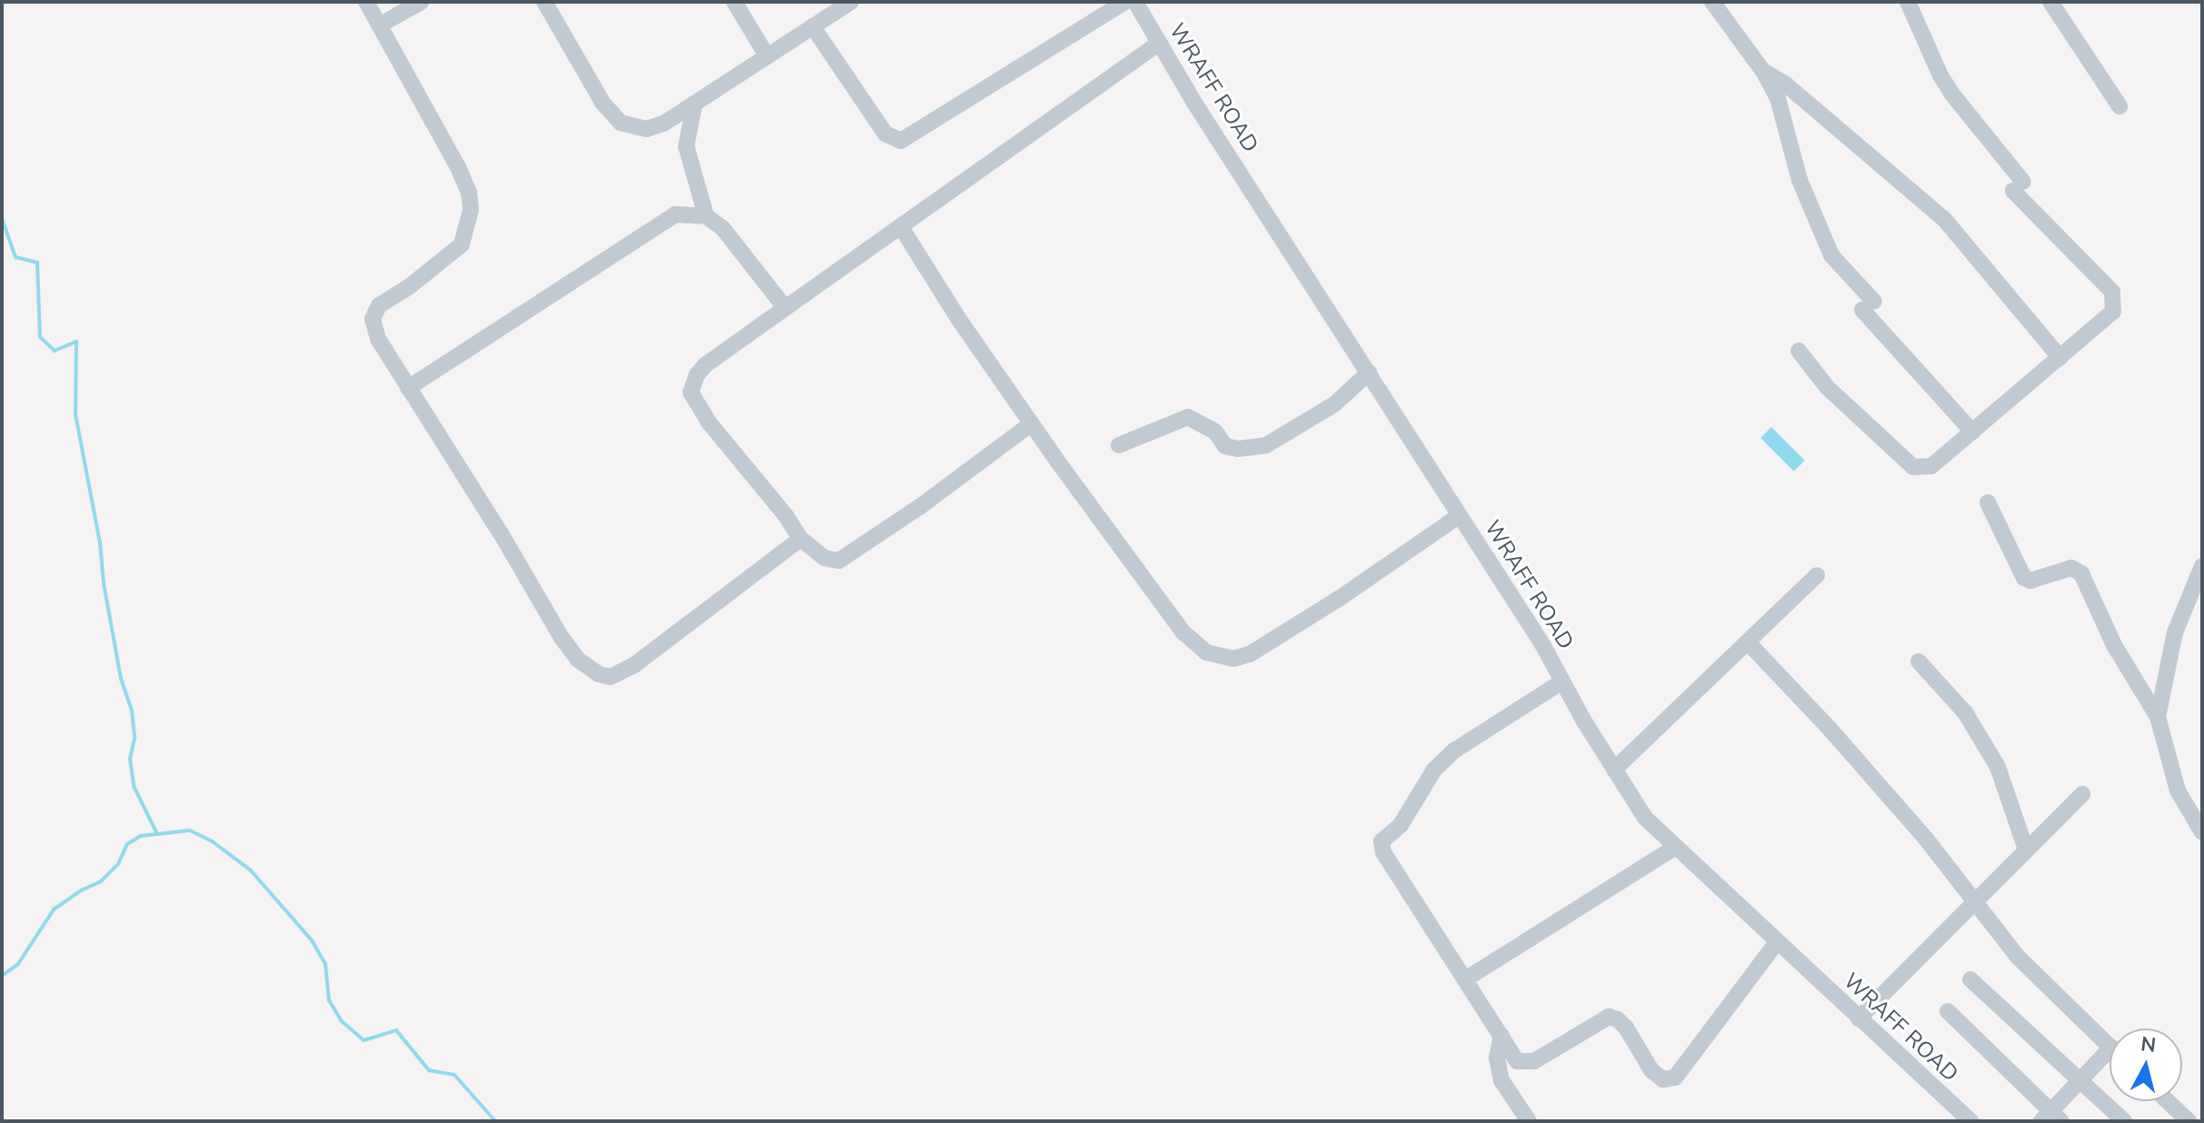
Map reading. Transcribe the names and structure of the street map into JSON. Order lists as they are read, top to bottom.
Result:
{
  "streets": {
    "street": ["WRAFF ROAD"]
  },
  "north": "top"
}
